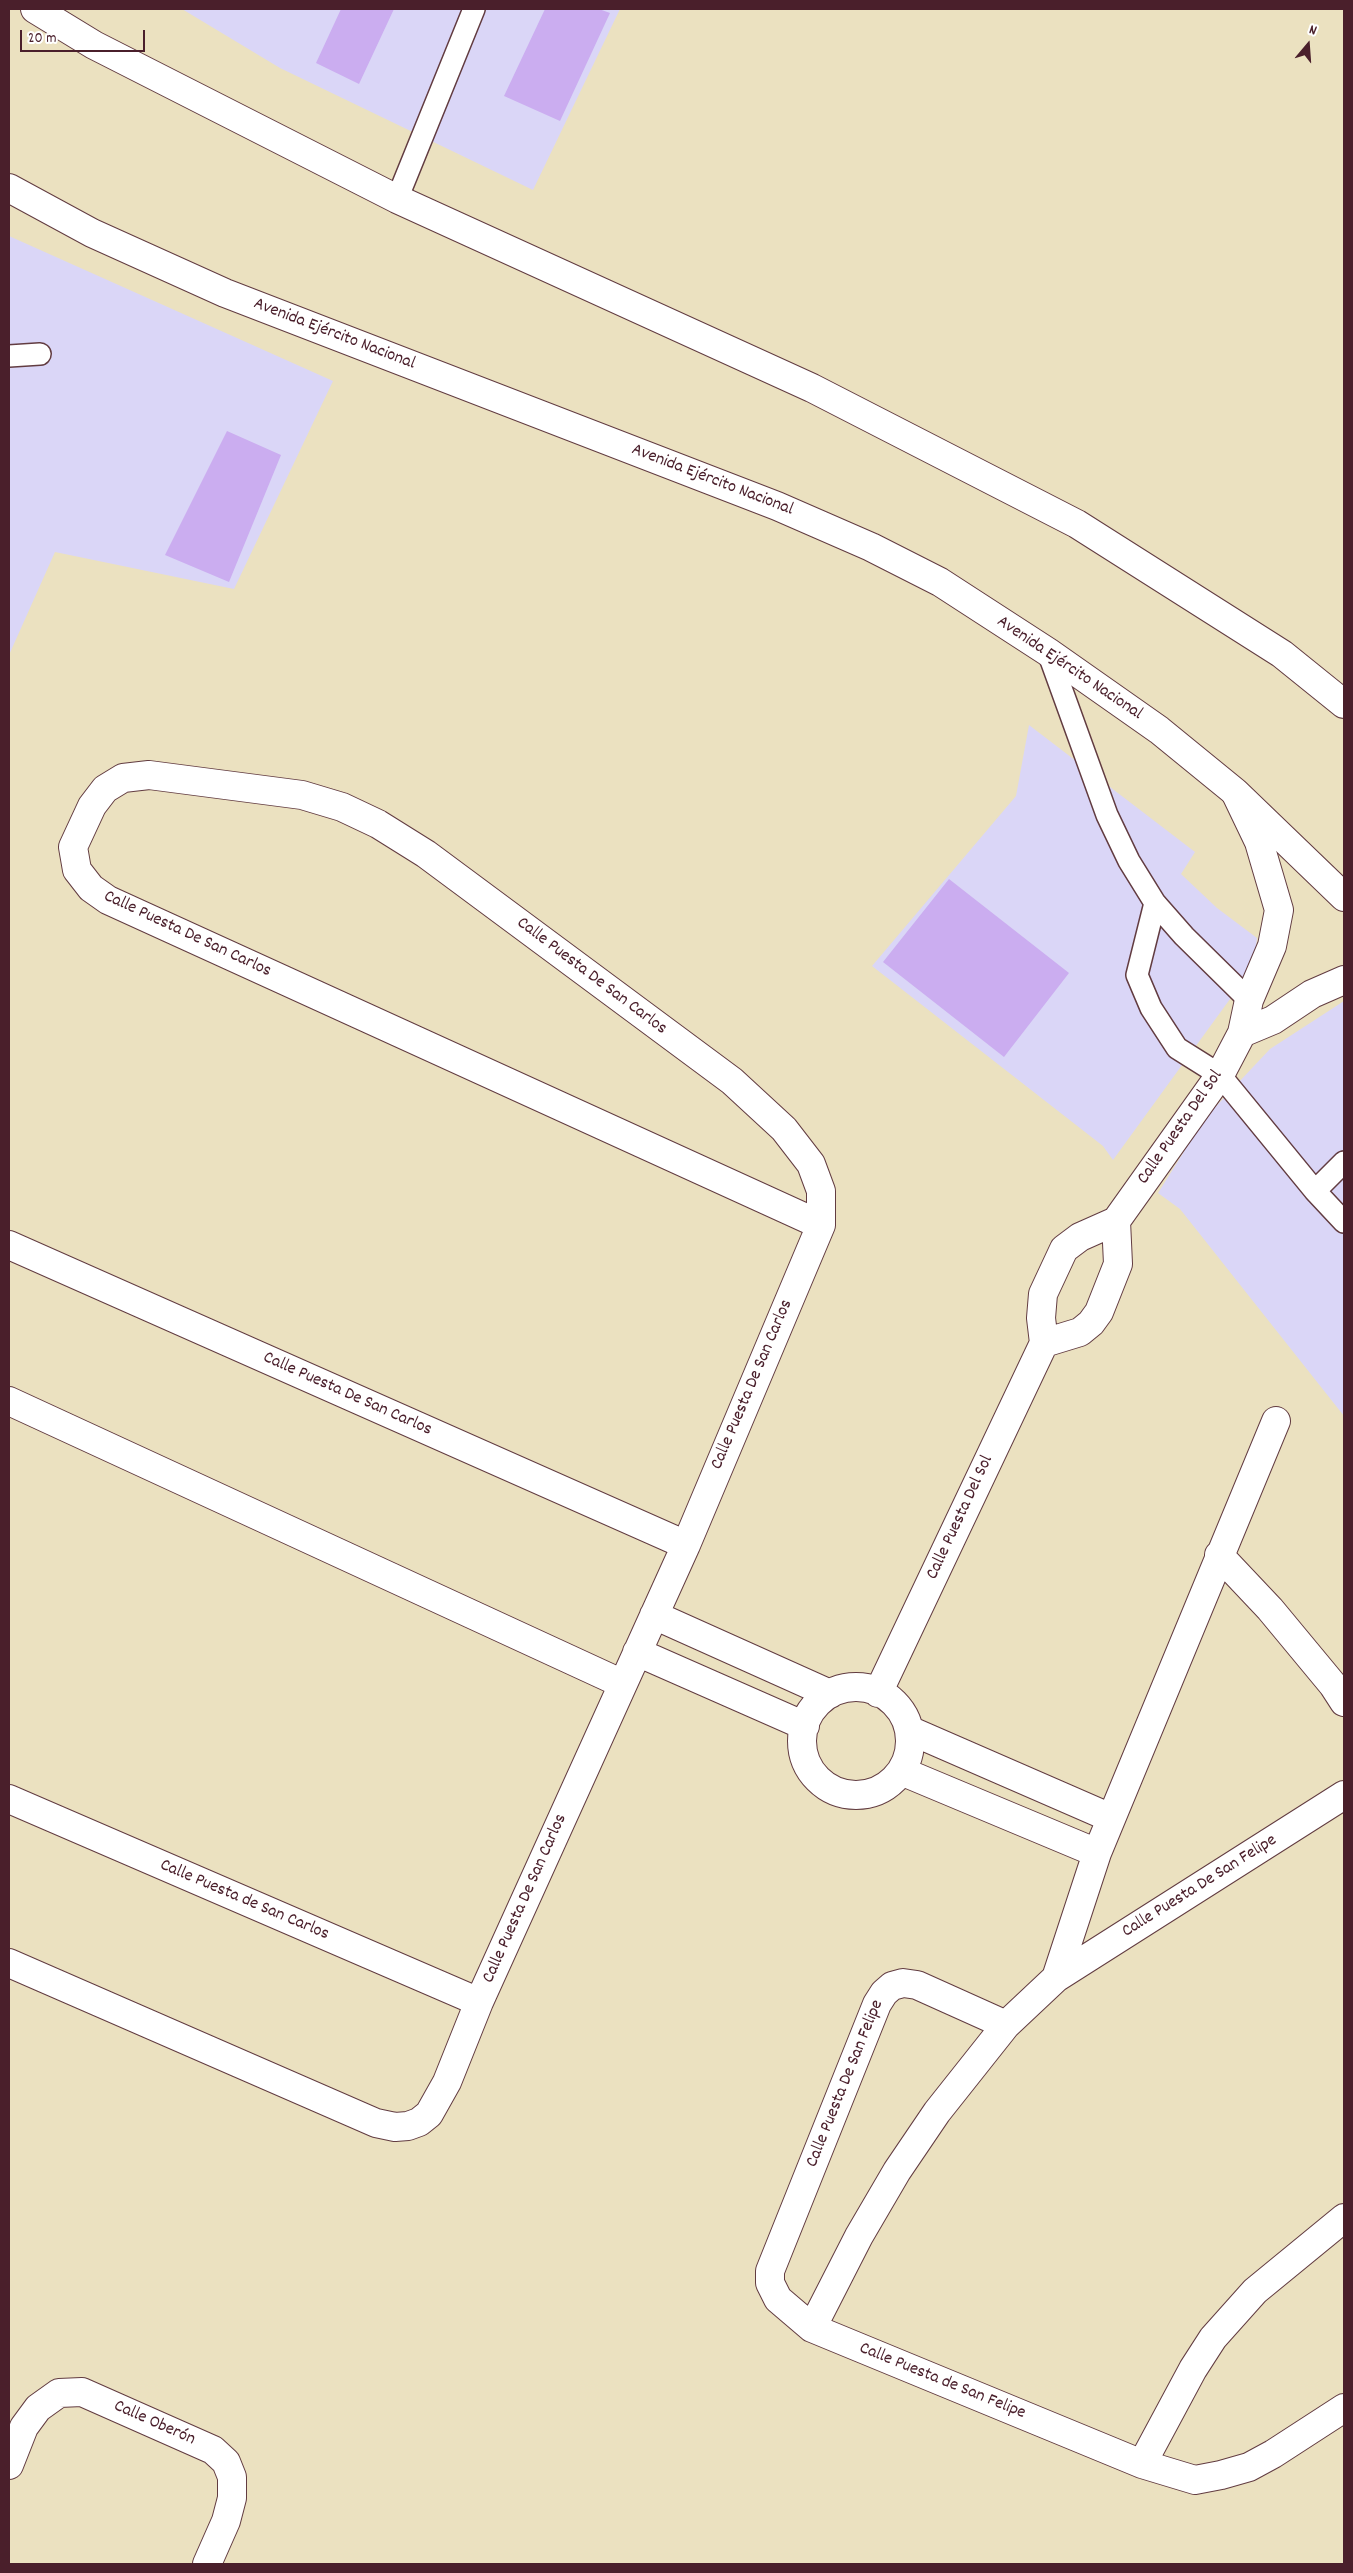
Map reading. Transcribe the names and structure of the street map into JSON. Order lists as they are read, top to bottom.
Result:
{
  "streets": {
    "street": [
      "Avenida Ejército Nacional",
      "Calle Puesta De San Carlos",
      "Calle Puesta Del Sol",
      "Calle Puesta De San Felipe",
      "Calle Puesta de San Carlos",
      "Calle Puesta de San Felipe",
      "Calle Oberón"
    ]
  },
  "crossings": [
    ["Avenida Ejército Nacional", "Calle Puesta Del Sol"],
    ["Calle Puesta De San Carlos", "Calle Puesta de San Carlos"],
    ["Calle Puesta De San Felipe", "Calle Puesta de San Felipe"]
  ],
  "scale_bar": "20 m",
  "north": "top"
}
